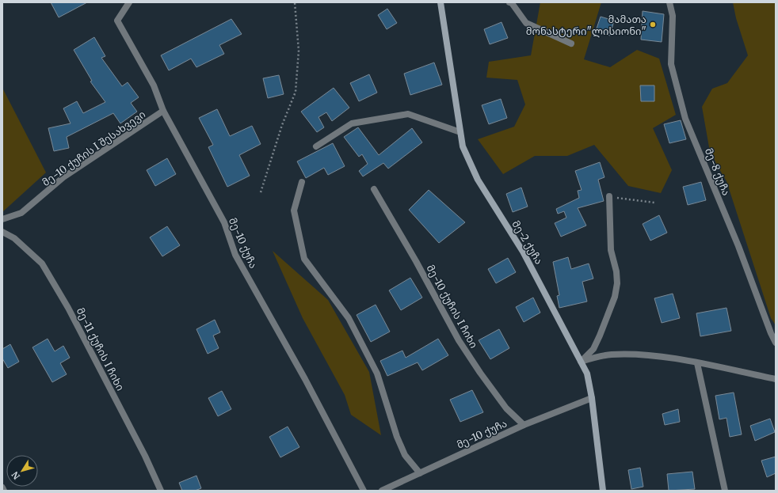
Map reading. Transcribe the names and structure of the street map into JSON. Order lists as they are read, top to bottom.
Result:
{
  "streets": {
    "main road": ["მე-2 ქუჩა"],
    "street": [
      "მე-10 ქუჩის I შესახვევი",
      "მე-8 ქუჩა",
      "მე-10 ქუჩა",
      "მე-10 ქუჩის I ჩიხი",
      "მე-11 ქუჩის I ჩიხი"
    ]
  },
  "crossings": [
    ["მე-10 ქუჩის I შესახვევი", "მე-10 ქუჩა"],
    ["მე-2 ქუჩა", "მე-10 ქუჩა"],
    ["მე-10 ქუჩა", "მე-10 ქუჩის I ჩიხი"]
  ],
  "places": ["მამათა მონასტერი\"ლისიონი\""],
  "north": "bottom left"
}
